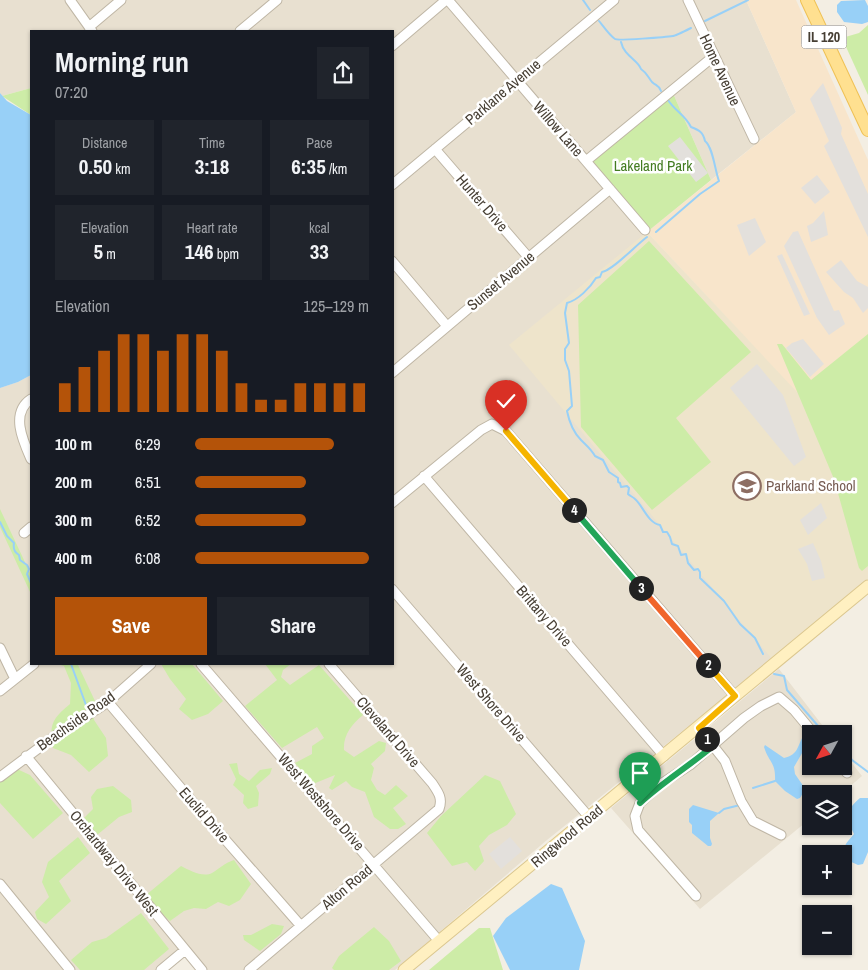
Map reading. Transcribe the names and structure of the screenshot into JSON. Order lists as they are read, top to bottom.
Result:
{
  "streets": {
    "main road": ["IL 120"],
    "street": [
      "Home Avenue",
      "Parklane Avenue",
      "Willow Lane",
      "Hunter Drive",
      "Sunset Avenue",
      "Brittany Drive",
      "West Shore Drive",
      "Beachside Road",
      "Cleveland Drive",
      "West Westshore Drive",
      "Euclid Drive",
      "Ringwood Road",
      "Orchardway Drive West",
      "Alton Road"
    ]
  },
  "crossings": [
    ["Parklane Avenue", "Willow Lane"],
    ["Parklane Avenue", "Hunter Drive"],
    ["Willow Lane", "Sunset Avenue"],
    ["Hunter Drive", "Sunset Avenue"],
    ["Brittany Drive", "Ringwood Road"],
    ["West Shore Drive", "Ringwood Road"],
    ["Beachside Road", "Euclid Drive"],
    ["Beachside Road", "Orchardway Drive West"],
    ["Cleveland Drive", "Alton Road"],
    ["West Westshore Drive", "Ringwood Road"],
    ["West Westshore Drive", "Alton Road"],
    ["Euclid Drive", "Alton Road"]
  ],
  "parks": ["Lakeland Park"],
  "places": {
    "school or university": ["Parkland School"]
  },
  "north": "bottom left",
  "page": {
    "heading": ["Morning run", "07:20"],
    "stats": [
      ["Distance", "0.50 km"],
      ["Time", "3:18"],
      ["Pace", "6:35 /km"],
      ["Elevation", "5 m"],
      ["Heart rate", "146 bpm"],
      ["kcal", "33"]
    ],
    "chart": ["Elevation", "125–129 m"],
    "list": [
      {
        "name": "100 m",
        "note": "6:29"
      },
      {
        "name": "200 m",
        "note": "6:51"
      },
      {
        "name": "300 m",
        "note": "6:52"
      },
      {
        "name": "400 m",
        "note": "6:08"
      }
    ],
    "pins": [
      "4",
      "3",
      "2",
      "1"
    ],
    "buttons": ["Save", "Share"],
    "map_buttons": ["+", "−"]
  }
}
